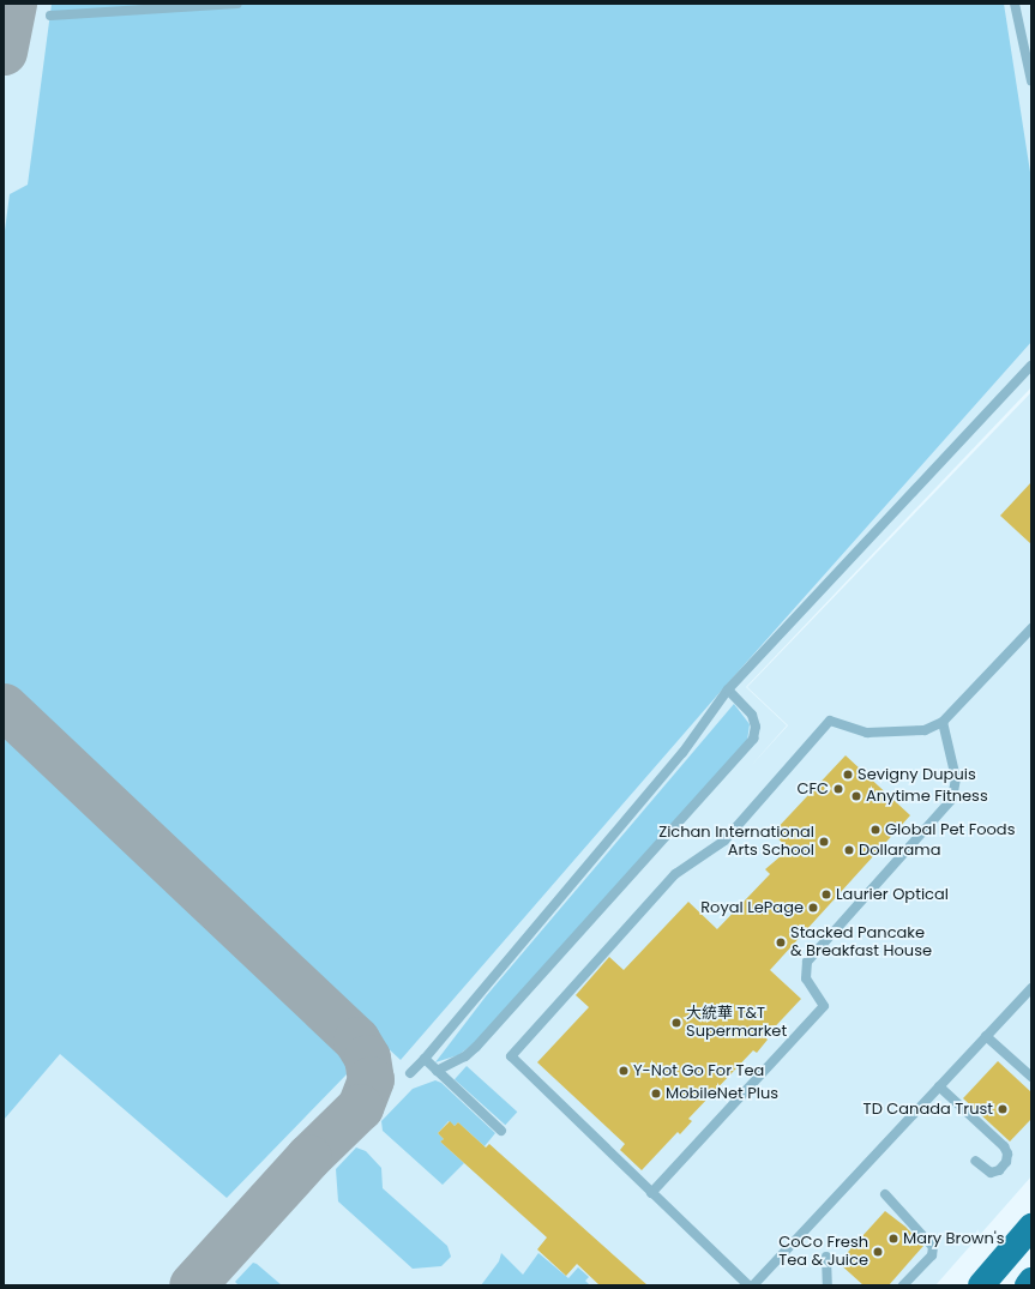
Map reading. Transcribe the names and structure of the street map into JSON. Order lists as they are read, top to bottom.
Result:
{
  "places": [
    "Sevigny Dupuis",
    "CFC",
    "Anytime Fitness",
    "Global Pet Foods",
    "Zichan International Arts School",
    "Dollarama",
    "Laurier Optical",
    "Royal LePage",
    "Stacked Pancake & Breakfast House",
    "大統華 T&T Supermarket",
    "Y-Not Go For Tea",
    "MobileNet Plus",
    "TD Canada Trust",
    "Mary Brown's",
    "CoCo Fresh Tea & Juice"
  ]
}
